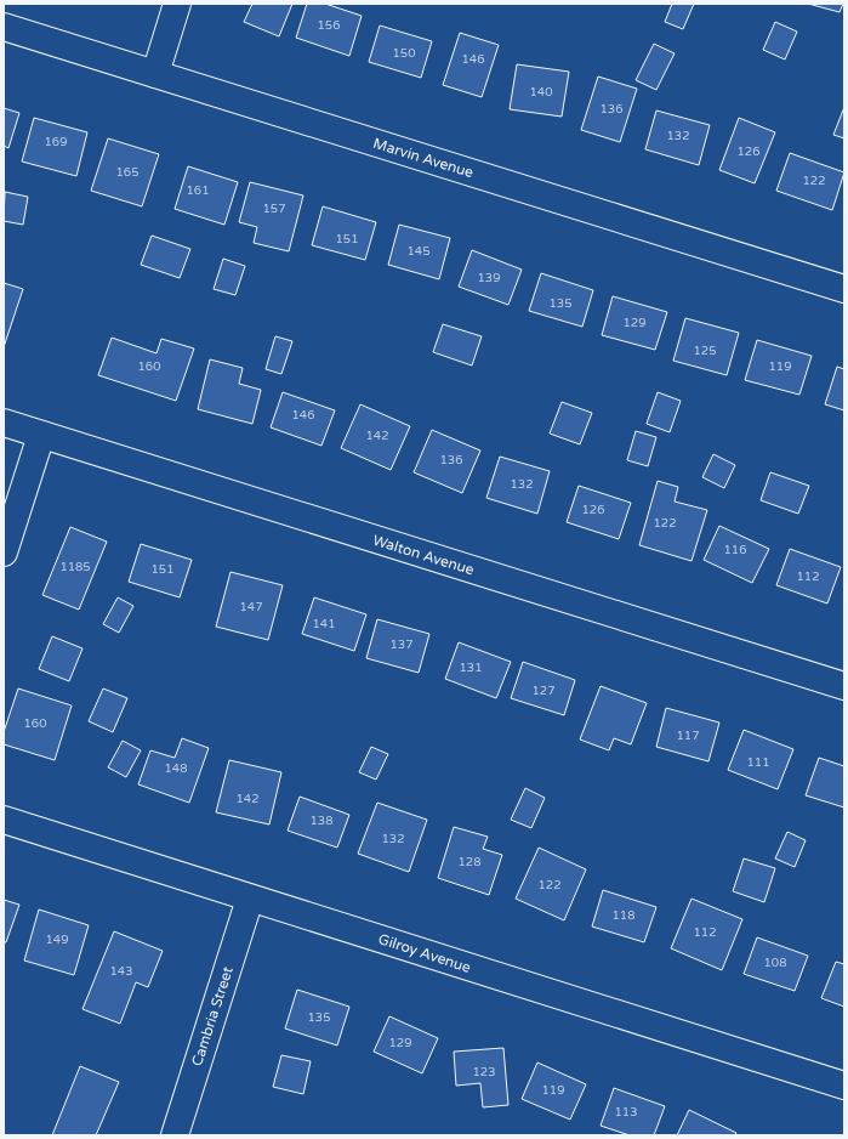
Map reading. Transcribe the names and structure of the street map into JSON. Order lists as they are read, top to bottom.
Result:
{
  "streets": {
    "street": [
      "Marvin Avenue",
      "Walton Avenue",
      "Gilroy Avenue",
      "Cambria Street"
    ]
  },
  "crossings": [
    ["Gilroy Avenue", "Cambria Street"]
  ],
  "house_numbers": [
    "156",
    "150",
    "146",
    "140",
    "136",
    "132",
    "169",
    "126",
    "165",
    "122",
    "161",
    "157",
    "151",
    "145",
    "139",
    "135",
    "129",
    "125",
    "160",
    "119",
    "146",
    "142",
    "136",
    "132",
    "126",
    "122",
    "116",
    "1185",
    "151",
    "112",
    "147",
    "141",
    "137",
    "131",
    "127",
    "160",
    "117",
    "111",
    "148",
    "142",
    "138",
    "132",
    "128",
    "122",
    "118",
    "112",
    "149",
    "108",
    "143",
    "135",
    "129",
    "123",
    "119",
    "113"
  ]
}
